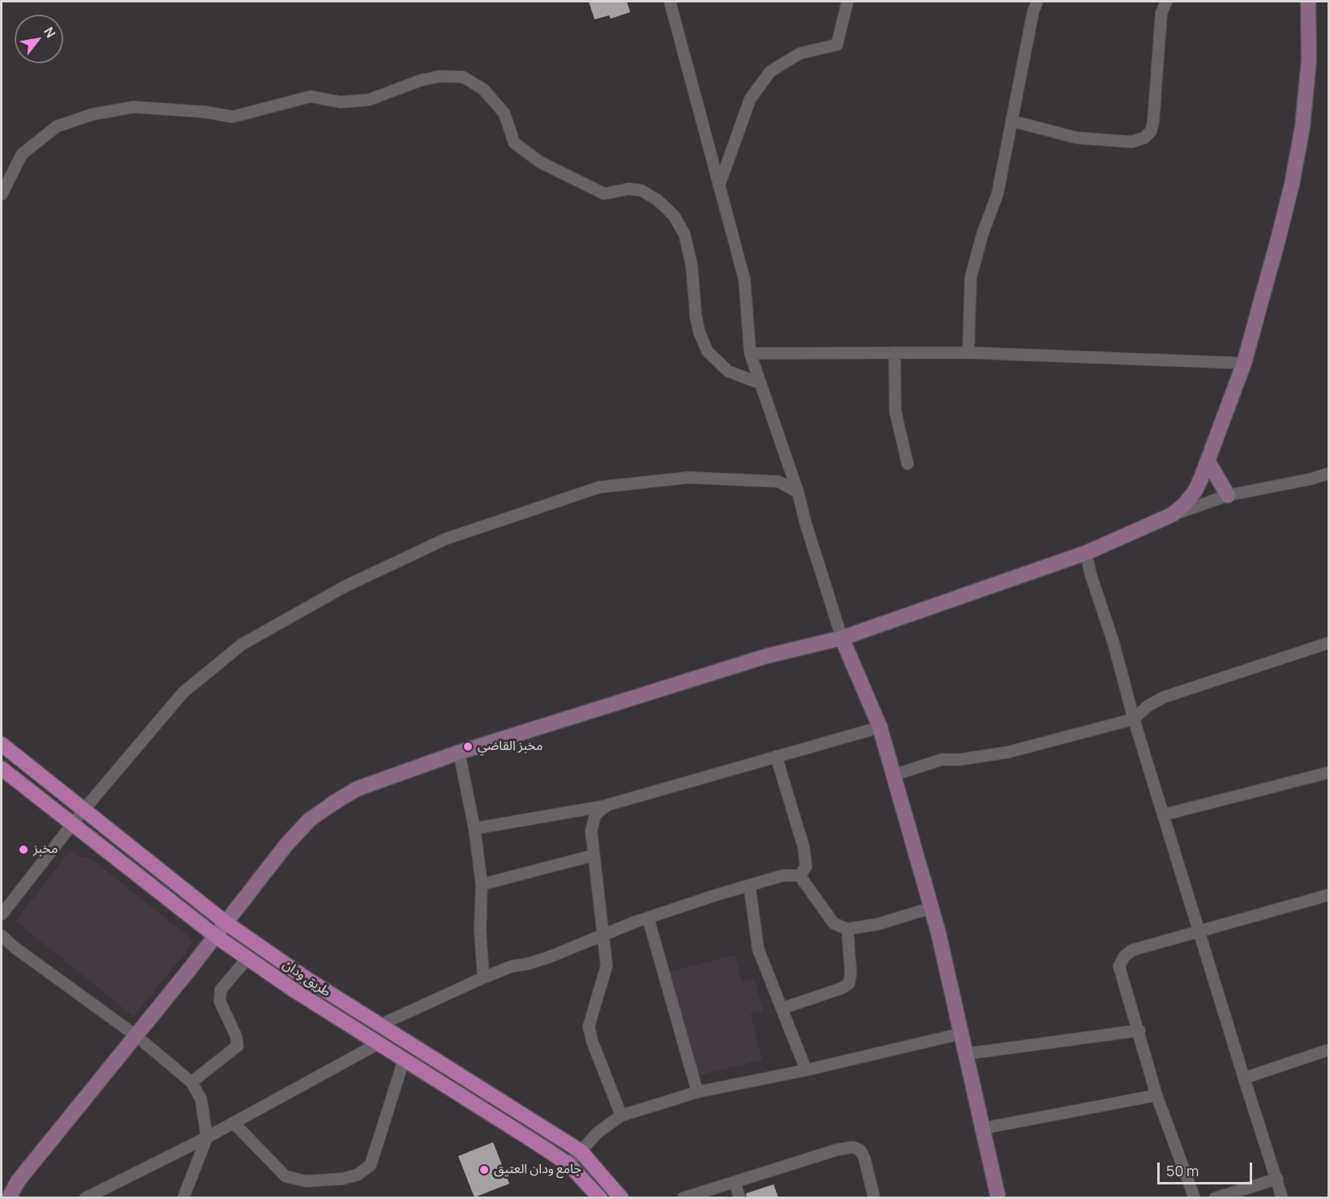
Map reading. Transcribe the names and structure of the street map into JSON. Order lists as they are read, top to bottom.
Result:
{
  "streets": {
    "main road": ["طريق ودان"]
  },
  "places": ["مخبز القاضي", "مخبز", "جامع ودان العتيق"],
  "scale_bar": "50 m",
  "north": "top right"
}
